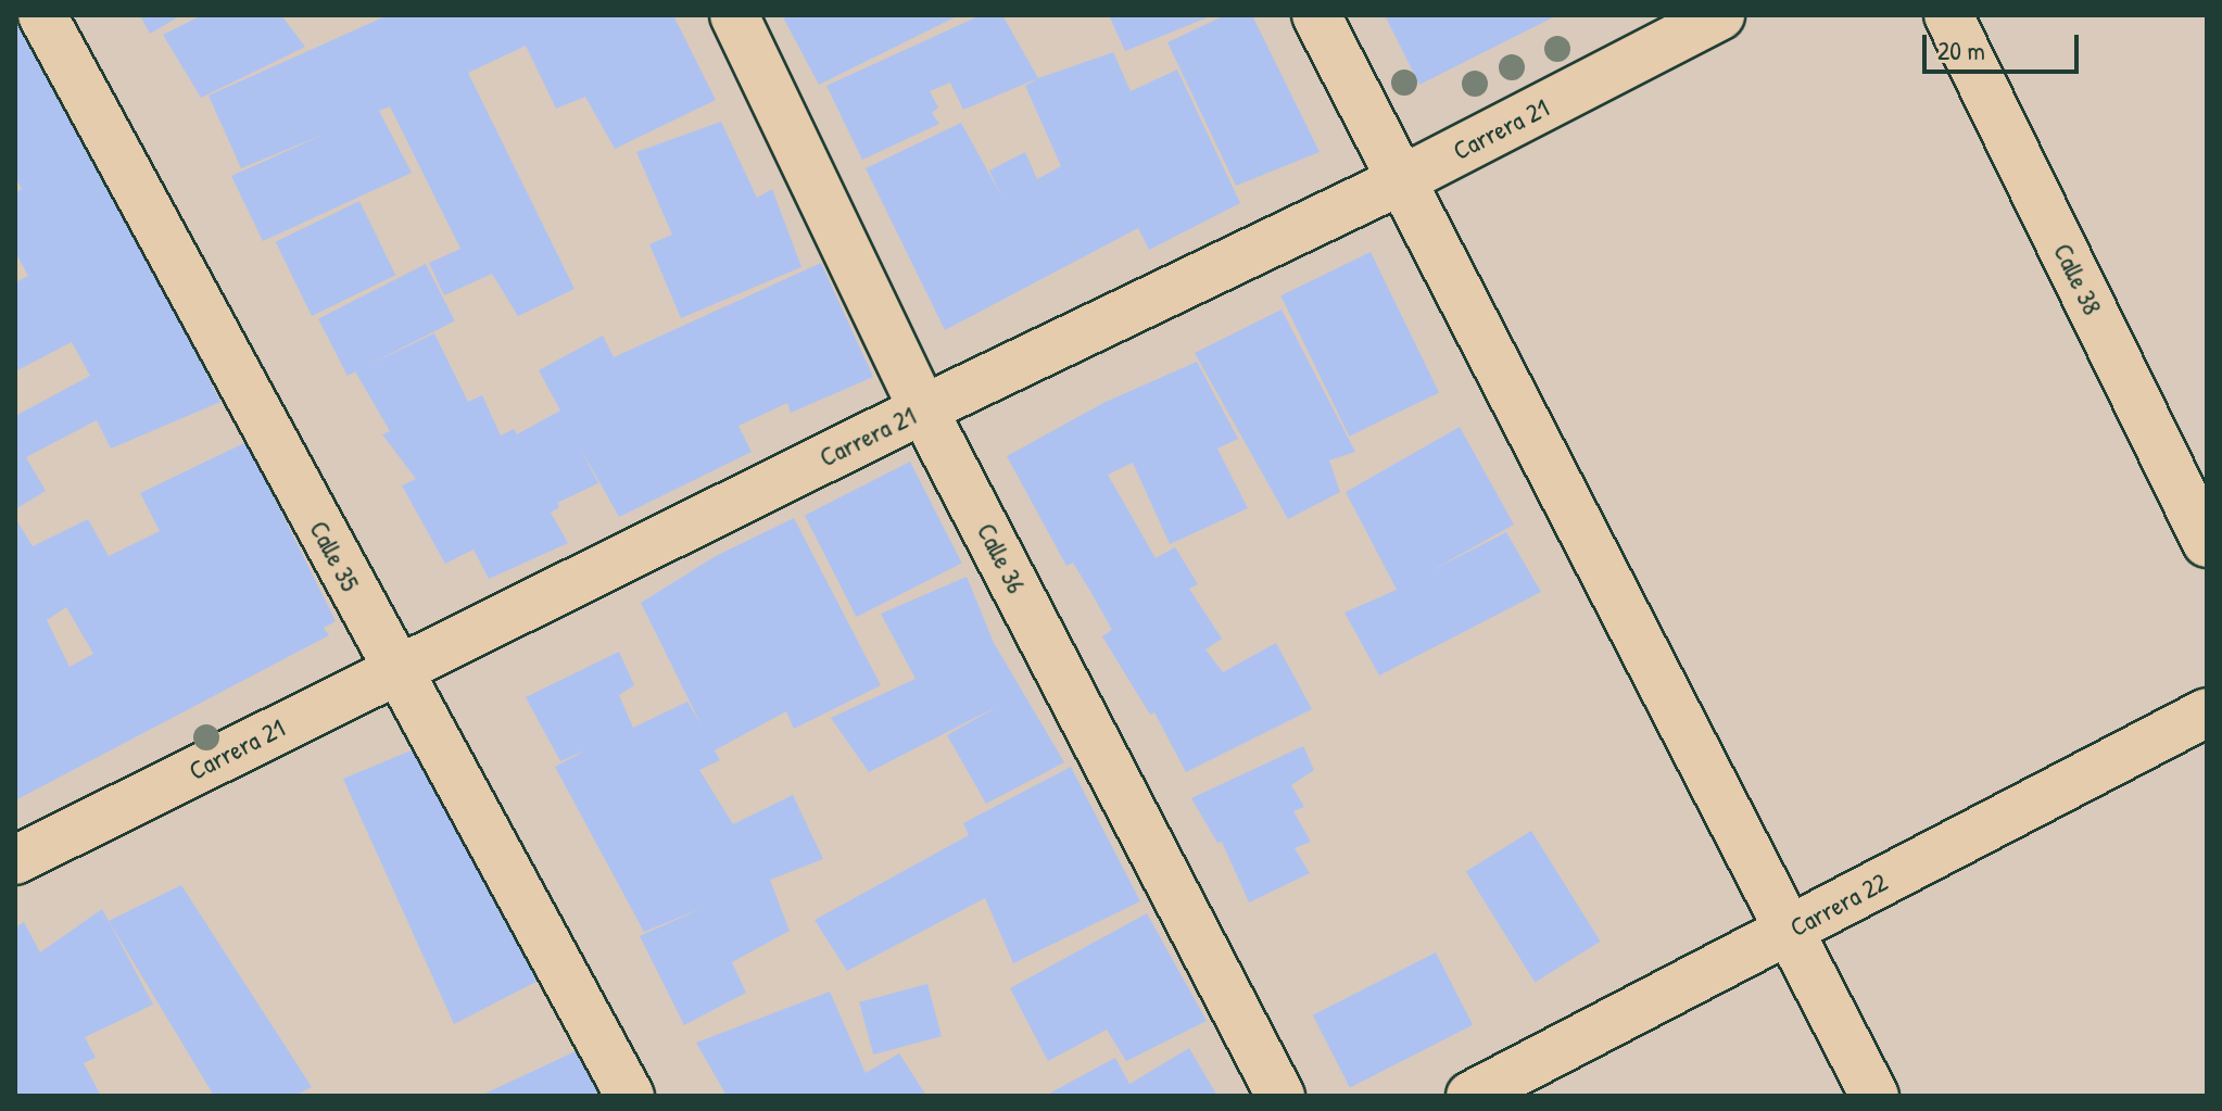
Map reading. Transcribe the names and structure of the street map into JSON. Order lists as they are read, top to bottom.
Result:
{
  "streets": {
    "street": [
      "Carrera 21",
      "Calle 38",
      "Calle 35",
      "Calle 36",
      "Carrera 22"
    ]
  },
  "crossings": [
    ["Carrera 21", "Calle 35"],
    ["Carrera 21", "Calle 36"]
  ],
  "scale_bar": "20 m"
}
